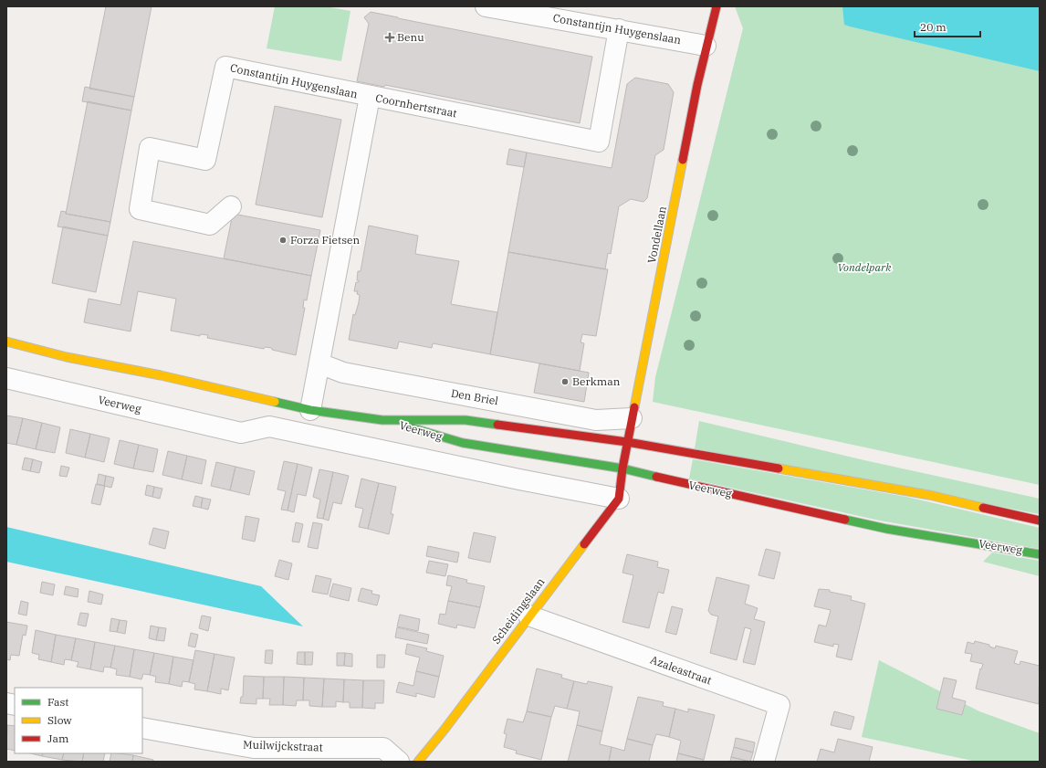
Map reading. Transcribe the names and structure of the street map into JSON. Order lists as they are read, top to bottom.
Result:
{
  "streets": {
    "street": [
      "Constantijn Huygenslaan",
      "Coornhertstraat",
      "Vondellaan",
      "Den Briel",
      "Veerweg",
      "Scheidingslaan",
      "Azaleastraat",
      "Muilwijckstraat"
    ]
  },
  "crossings": [
    ["Constantijn Huygenslaan", "Coornhertstraat"],
    ["Constantijn Huygenslaan", "Vondellaan"],
    ["Coornhertstraat", "Den Briel"],
    ["Coornhertstraat", "Veerweg"],
    ["Vondellaan", "Den Briel"],
    ["Vondellaan", "Veerweg"],
    ["Veerweg", "Scheidingslaan"],
    ["Scheidingslaan", "Azaleastraat"]
  ],
  "parks": ["Vondelpark"],
  "places": {
    "health": ["Benu"],
    "other": ["Forza Fietsen", "Berkman"]
  },
  "legend": ["Fast", "Slow", "Jam"],
  "scale_bar": "20 m"
}
